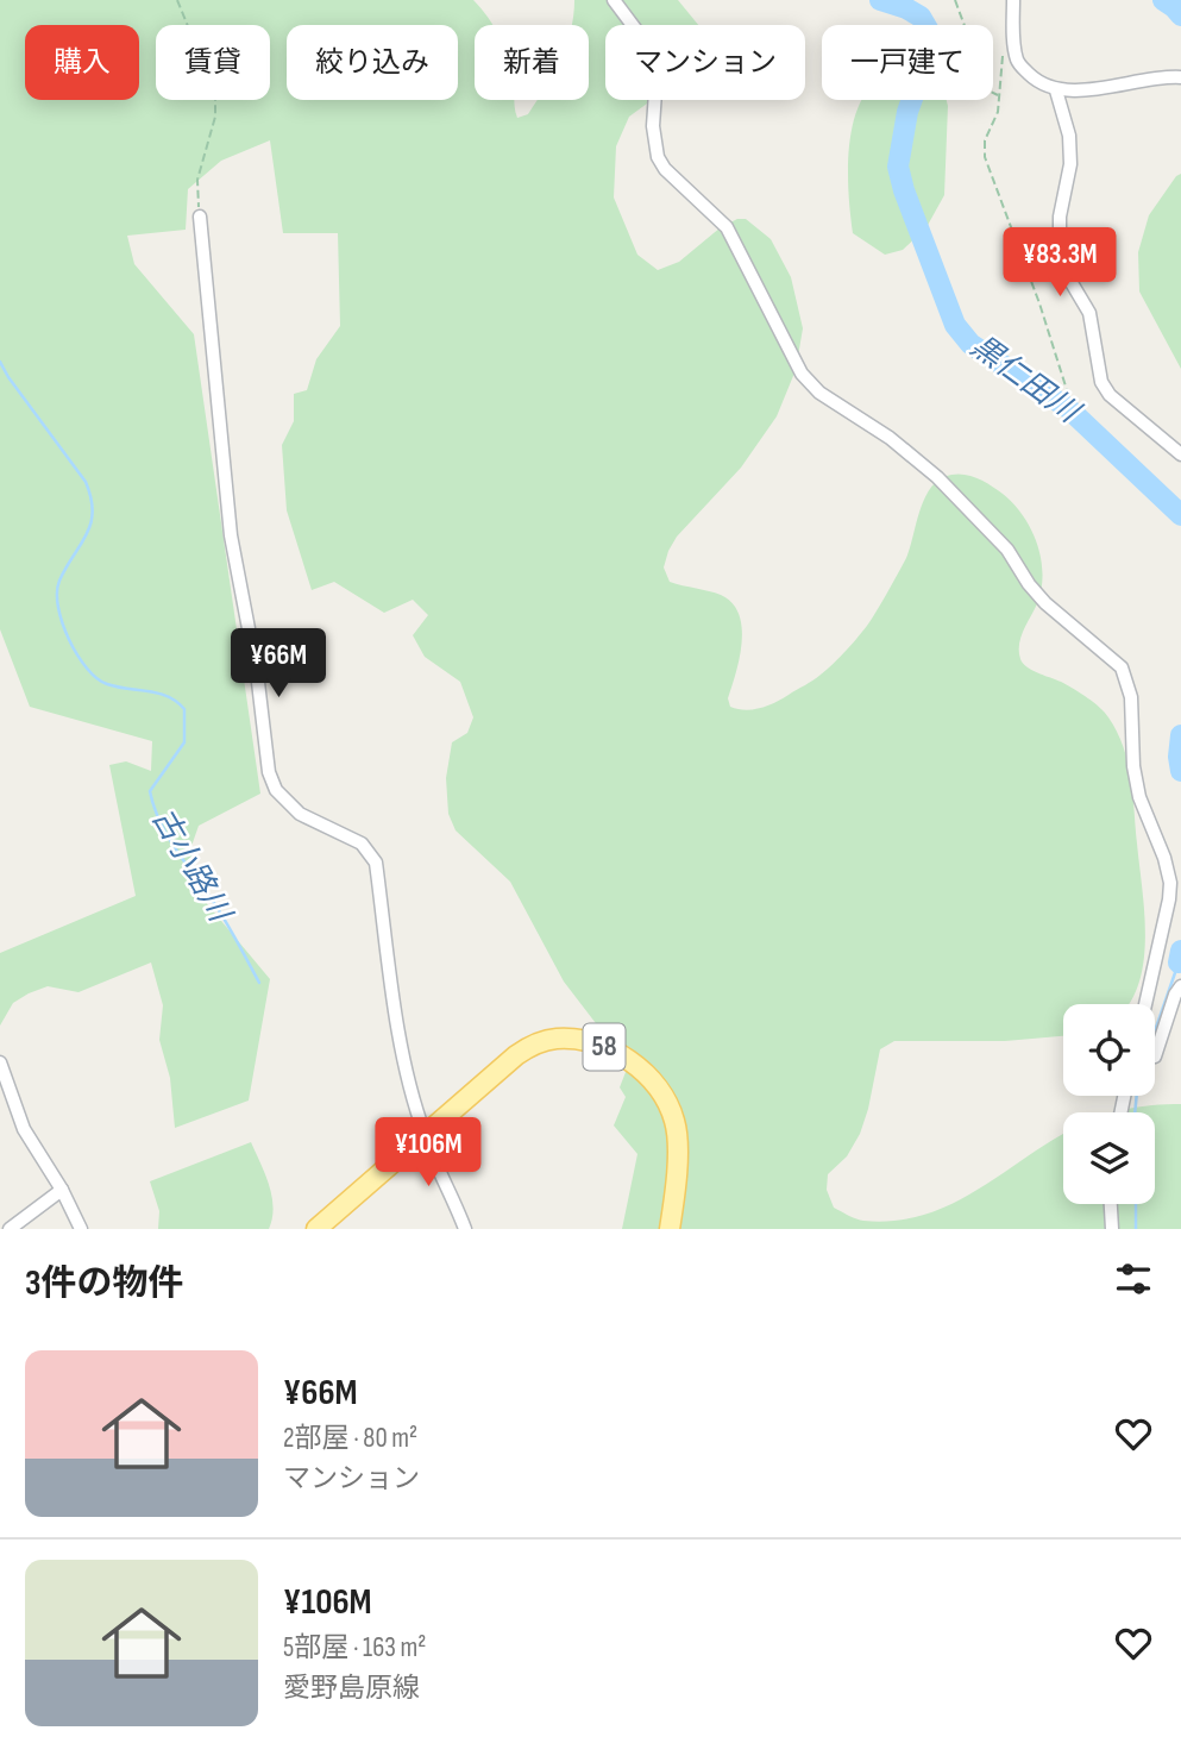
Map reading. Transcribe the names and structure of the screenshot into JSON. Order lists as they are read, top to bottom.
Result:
{
  "streets": {
    "main road": ["58"]
  },
  "water": ["黒仁田川", "古小路川"],
  "page": {
    "chip": [
      "購入",
      "賃貸",
      "絞り込み",
      "新着",
      "マンション",
      "一戸建て"
    ],
    "price": ["¥83.3M", "¥66M", "¥106M"],
    "heading": "3件の物件",
    "list": [
      {
        "name": "¥66M",
        "note": "2部屋 · 80 m² · マンション"
      },
      {
        "name": "¥106M",
        "note": "5部屋 · 163 m² · 愛野島原線"
      }
    ]
  }
}
